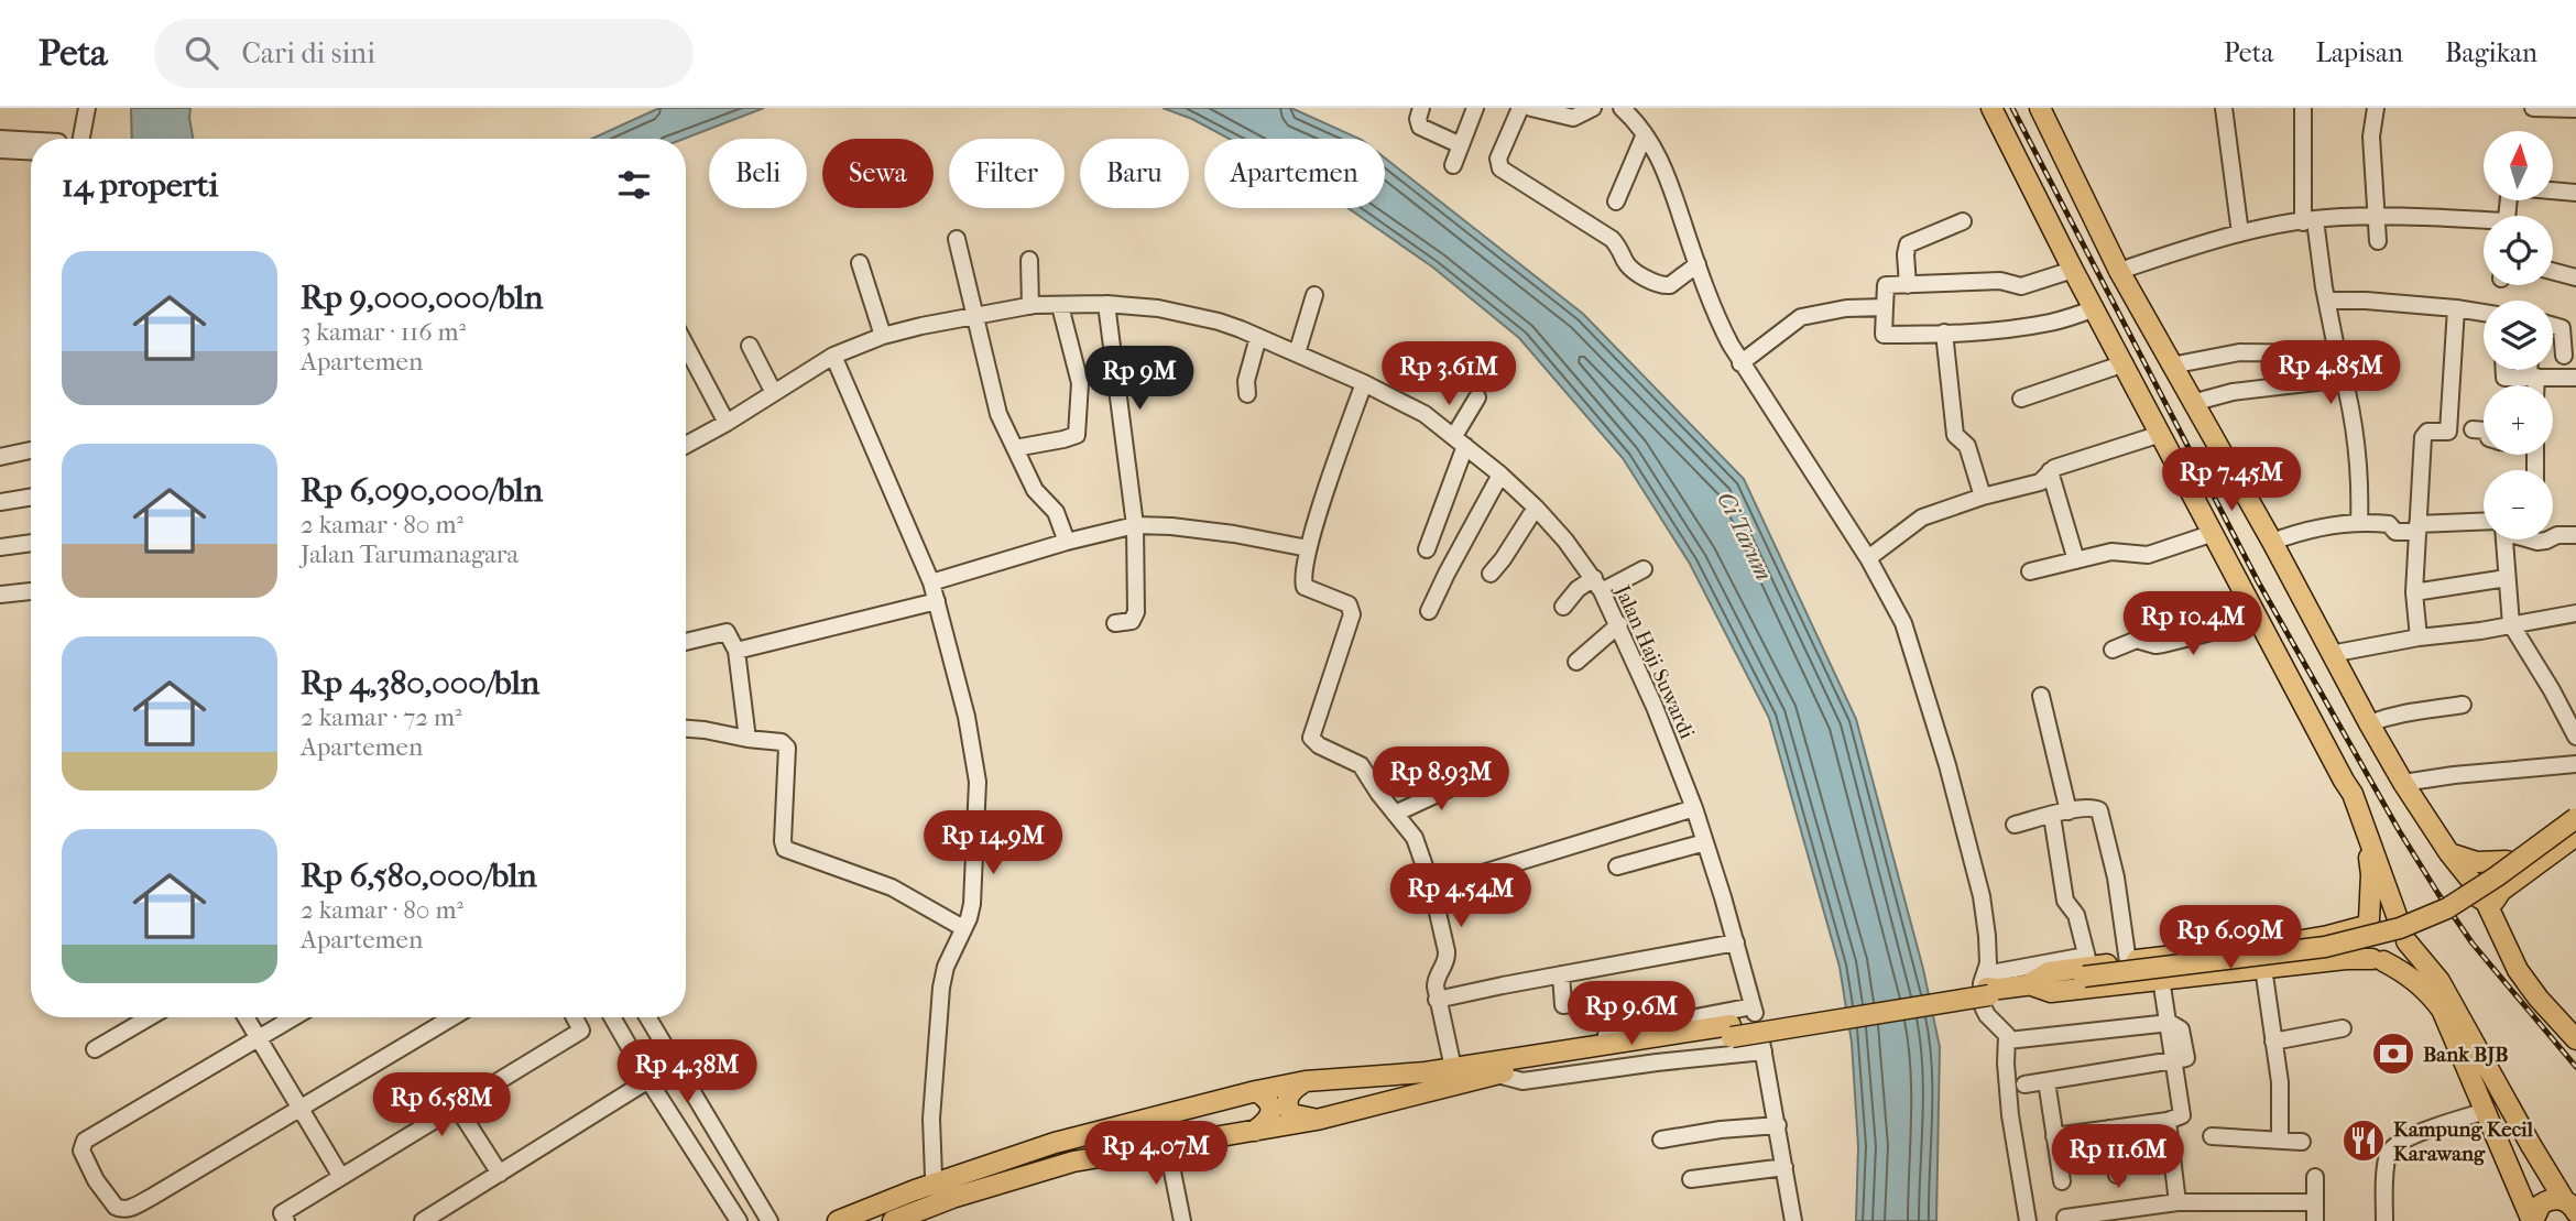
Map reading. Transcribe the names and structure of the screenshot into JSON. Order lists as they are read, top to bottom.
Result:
{
  "streets": {
    "street": ["Jalan Haji Suwardi"]
  },
  "water": ["Ci Tarum"],
  "places": {
    "bank": ["Bank BJB"],
    "restaurant": ["Kampung Kecil Karawang"]
  },
  "north": "top",
  "page": {
    "header": "Peta",
    "search": "Cari di sini",
    "nav": ["Peta", "Lapisan", "Bagikan"],
    "map_buttons": ["+", "−"],
    "chip": [
      "Beli",
      "Sewa",
      "Filter",
      "Baru",
      "Apartemen"
    ],
    "heading": "14 properti",
    "list": [
      {
        "name": "Rp 9,000,000/bln",
        "note": "3 kamar · 116 m² · Apartemen"
      },
      {
        "name": "Rp 6,090,000/bln",
        "note": "2 kamar · 80 m² · Jalan Tarumanagara"
      },
      {
        "name": "Rp 4,380,000/bln",
        "note": "2 kamar · 72 m² · Apartemen"
      },
      {
        "name": "Rp 6,580,000/bln",
        "note": "2 kamar · 80 m² · Apartemen"
      }
    ],
    "price": [
      "Rp 4.85M",
      "Rp 3.61M",
      "Rp 9M",
      "Rp 7.45M",
      "Rp 10.4M",
      "Rp 8.93M",
      "Rp 14.9M",
      "Rp 4.54M",
      "Rp 6.09M",
      "Rp 9.6M",
      "Rp 4.38M",
      "Rp 6.58M",
      "Rp 4.07M",
      "Rp 11.6M"
    ]
  }
}
